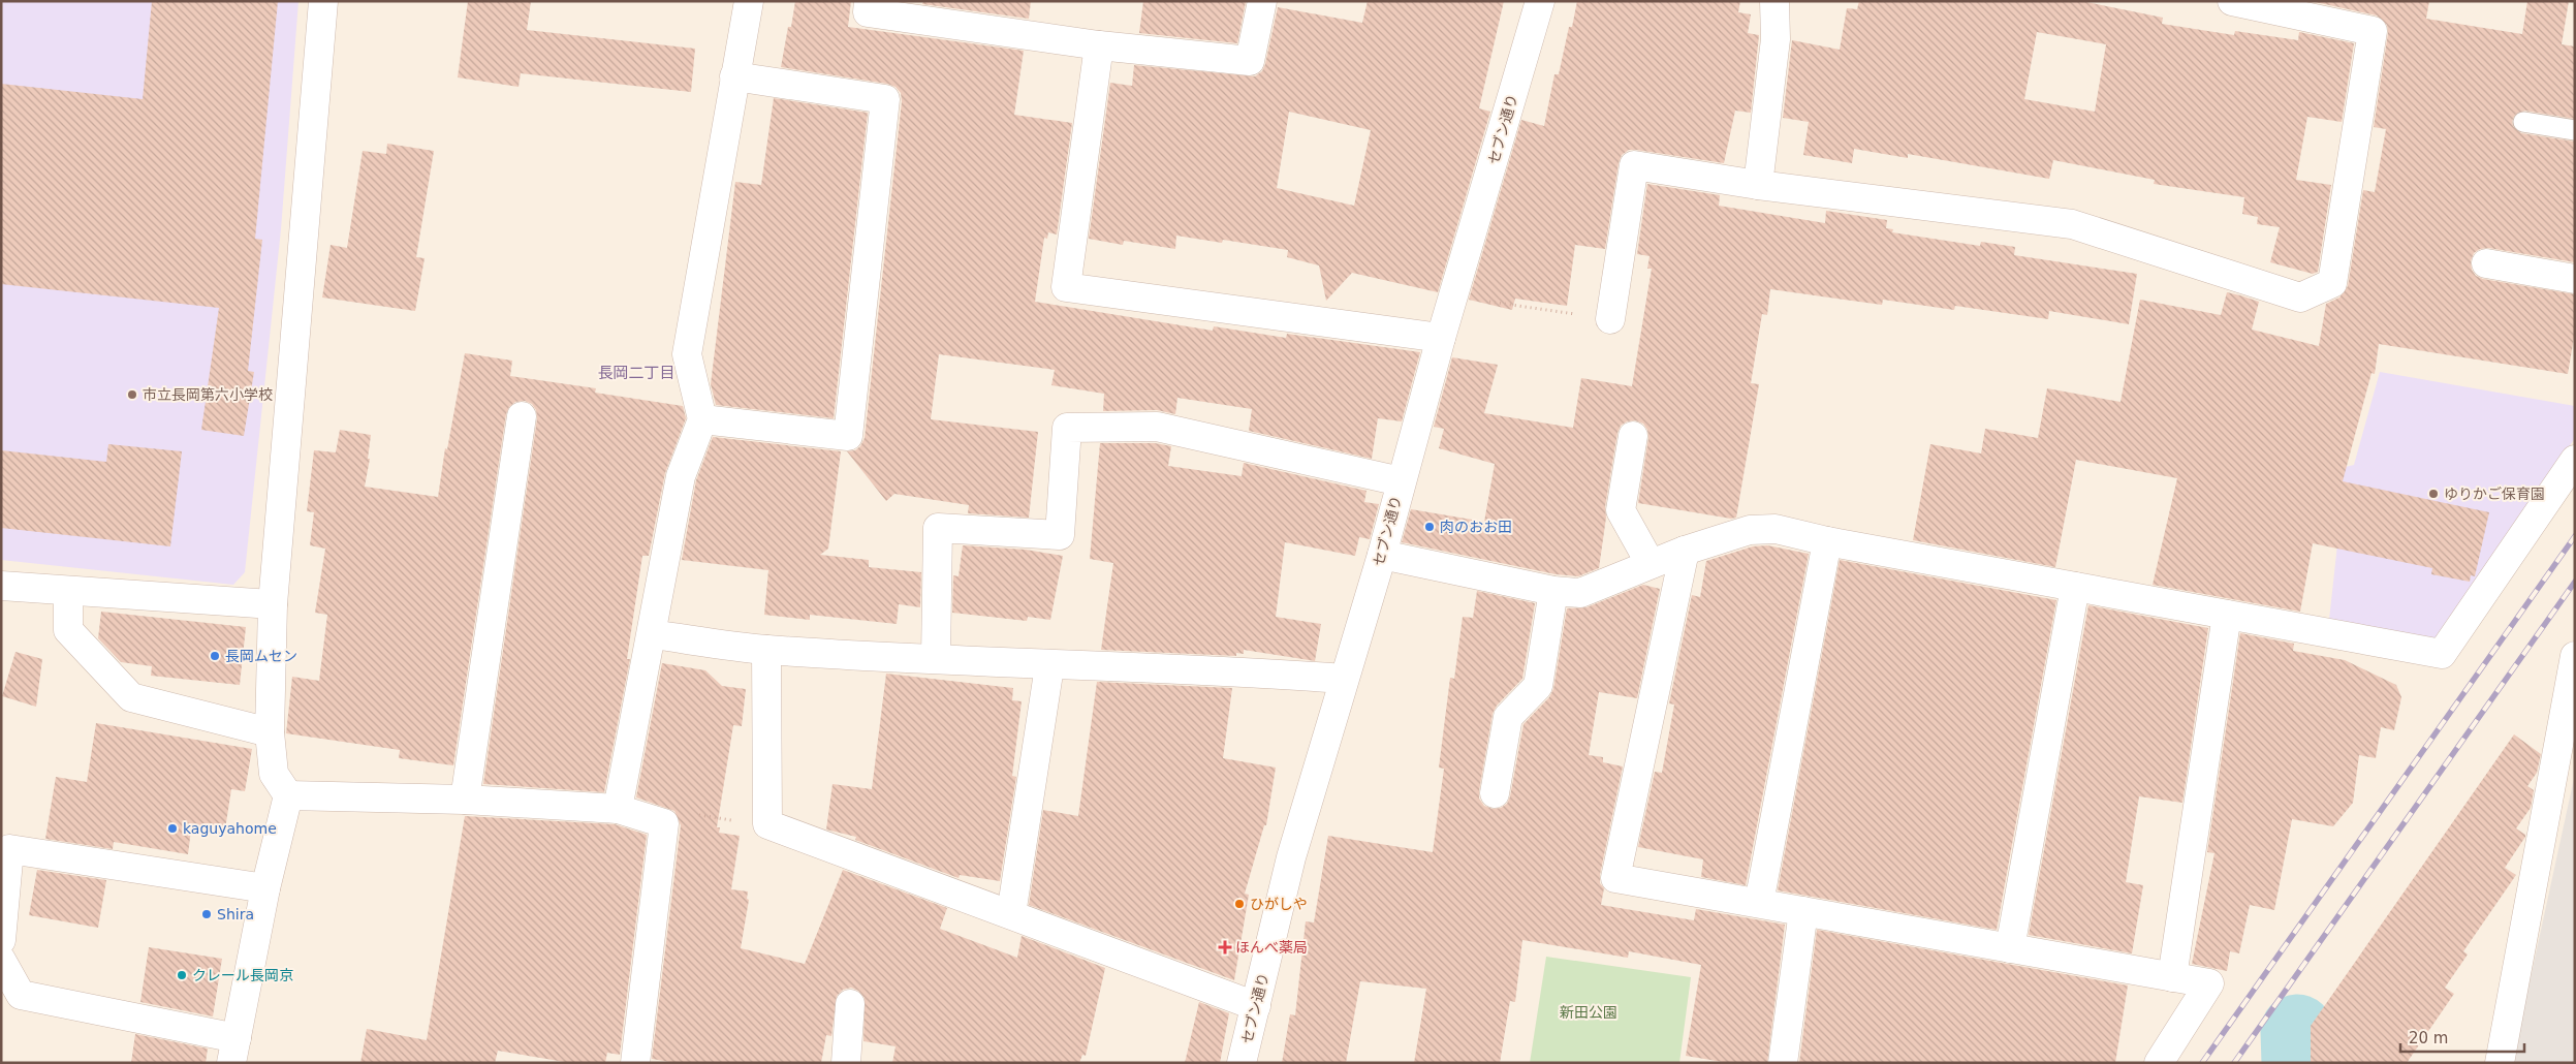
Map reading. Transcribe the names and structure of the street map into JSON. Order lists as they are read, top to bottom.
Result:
{
  "streets": {
    "street": ["セブン通り"]
  },
  "districts": ["長岡二丁目"],
  "parks": ["新田公園"],
  "places": {
    "other": [
      "市立長岡第六小学校",
      "ゆりかご保育園",
      "肉のおお田",
      "長岡ムセン",
      "kaguyahome",
      "ひがしや",
      "Shira",
      "クレール長岡京"
    ],
    "health": ["ほんべ薬局"]
  },
  "scale_bar": "20 m"
}
